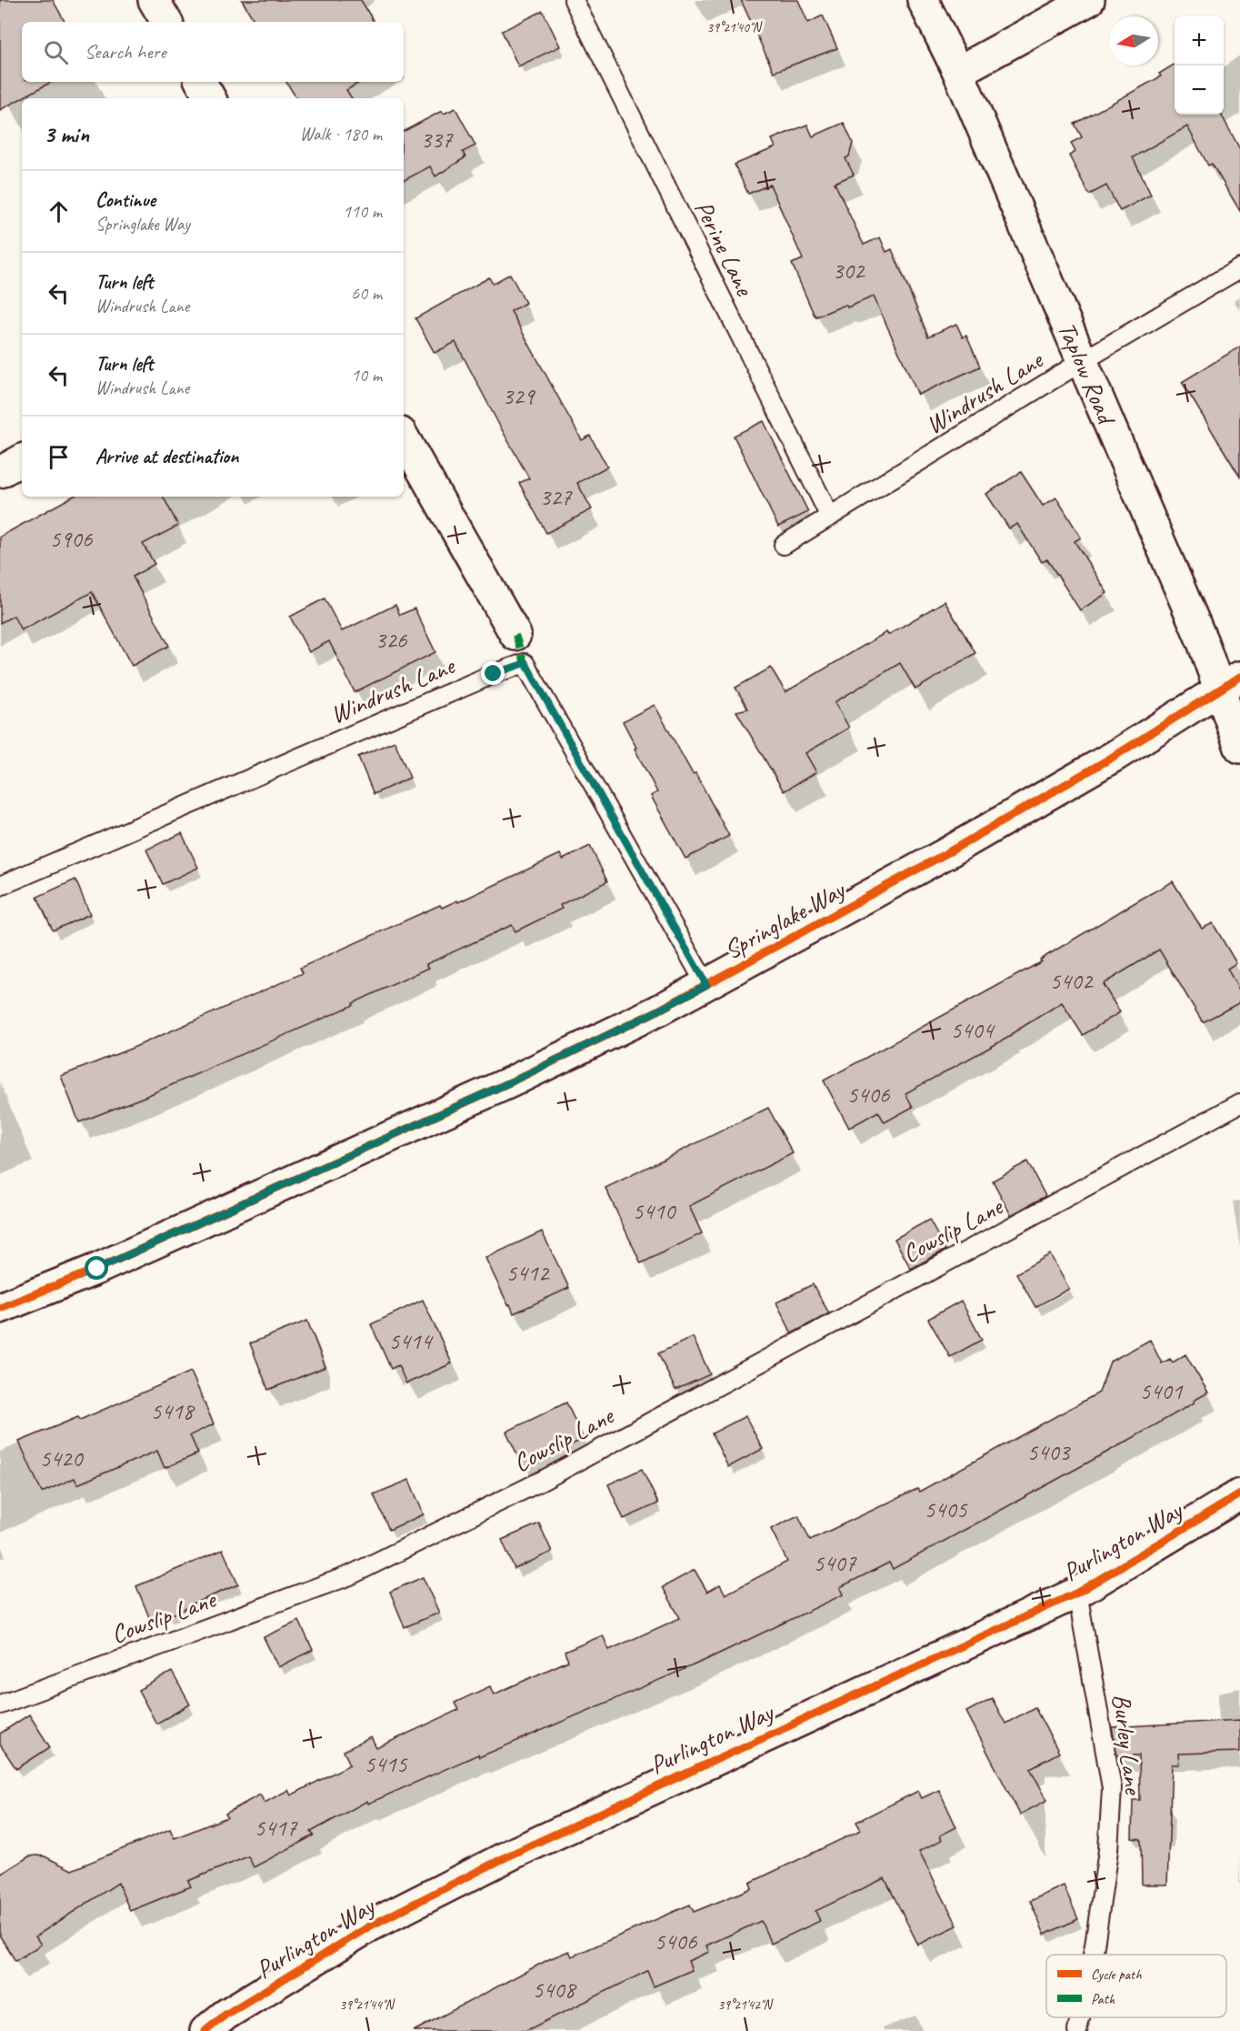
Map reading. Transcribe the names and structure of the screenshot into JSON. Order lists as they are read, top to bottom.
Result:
{
  "streets": {
    "street": ["Taplow Road", "Springlake Way", "Purlington Way"],
    "lane": [
      "Perine Lane",
      "Windrush Lane",
      "Cowslip Lane",
      "Burley Lane"
    ]
  },
  "crossings": [
    ["Perine Lane", "Windrush Lane"],
    ["Taplow Road", "Windrush Lane"],
    ["Taplow Road", "Springlake Way"],
    ["Windrush Lane", "Springlake Way"],
    ["Purlington Way", "Burley Lane"]
  ],
  "house_numbers": [
    "337",
    "302",
    "329",
    "327",
    "5906",
    "326",
    "5402",
    "5404",
    "5406",
    "5410",
    "5412",
    "5414",
    "5401",
    "5418",
    "5403",
    "5420",
    "5405",
    "5407",
    "5415",
    "5417",
    "5406",
    "5408"
  ],
  "legend": ["Cycle path", "Path"],
  "north": "left",
  "page": {
    "map_buttons": ["+", "−"],
    "search": "Search here",
    "heading": ["3 min", "Walk · 180 m"],
    "list": [
      ["Continue", "Springlake Way", "110 m"],
      ["Turn left", "Windrush Lane", "60 m"],
      ["Turn left", "Windrush Lane", "10 m"],
      "Arrive at destination"
    ]
  },
  "coordinates": ["39°21'40\"N", "39°21'44\"N", "39°21'42\"N"]
}
